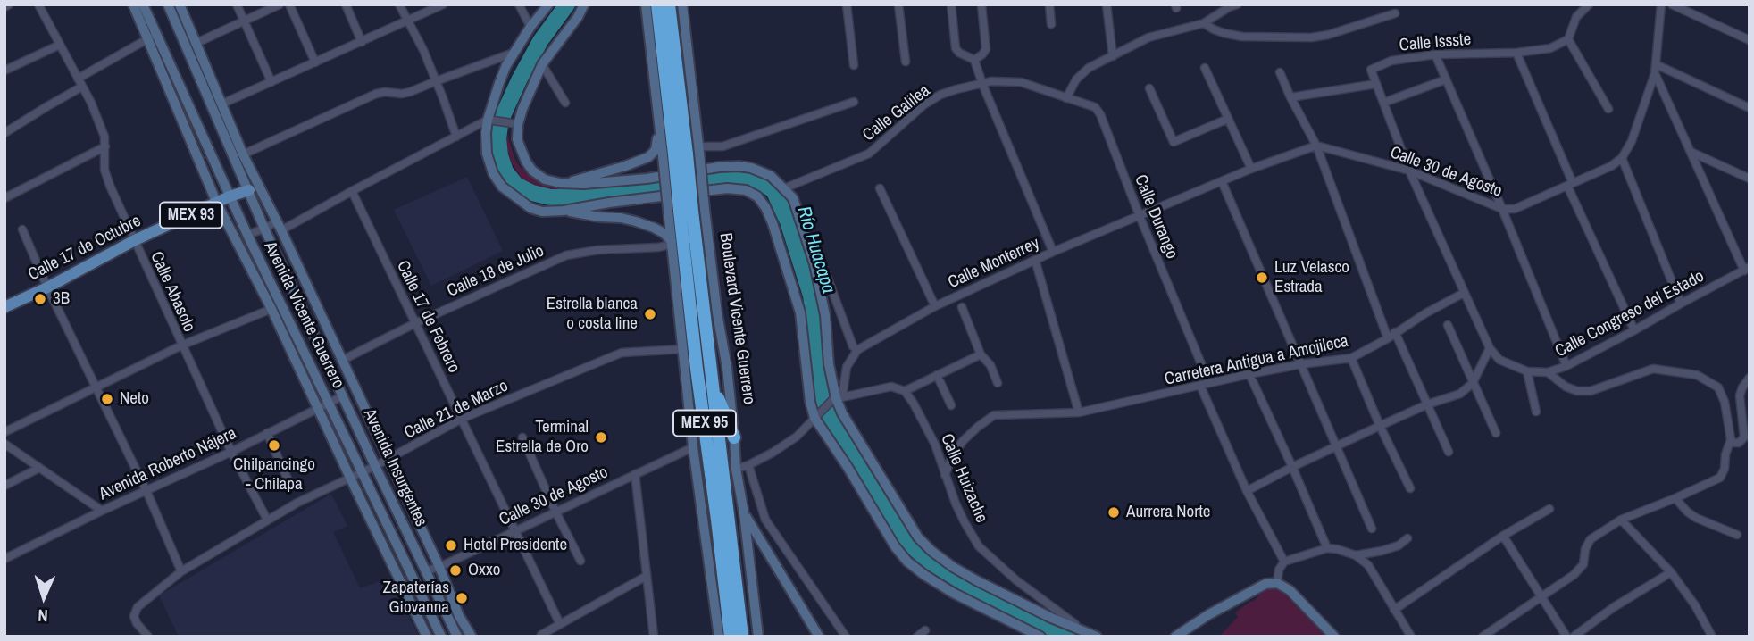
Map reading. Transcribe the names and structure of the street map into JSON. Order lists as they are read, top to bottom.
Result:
{
  "streets": {
    "highway": ["Boulevard Vicente Guerrero", "MEX 95"],
    "main road": [
      "MEX 93",
      "Calle 17 de Octubre",
      "Avenida Vicente Guerrero",
      "Avenida Insurgentes"
    ],
    "street": [
      "Calle Issste",
      "Calle Galilea",
      "Calle 30 de Agosto",
      "Calle Durango",
      "Calle Monterrey",
      "Calle 18 de Julio",
      "Calle Abasolo",
      "Calle Congreso del Estado",
      "Calle 17 de Febrero",
      "Carretera Antigua a Amojileca",
      "Calle 21 de Marzo",
      "Avenida Roberto Nájera",
      "Calle Huizache"
    ]
  },
  "crossings": [
    ["Calle Galilea", "Calle Durango"],
    ["Calle 30 de Agosto", "Calle Monterrey"],
    ["Calle 30 de Agosto", "Calle 17 de Febrero"],
    ["Calle 30 de Agosto", "Boulevard Vicente Guerrero"],
    ["Calle 30 de Agosto", "Avenida Insurgentes"],
    ["Calle Durango", "Calle Monterrey"],
    ["Calle 17 de Octubre", "Calle Abasolo"],
    ["Calle 17 de Octubre", "Avenida Vicente Guerrero"],
    ["Calle 17 de Octubre", "Avenida Insurgentes"],
    ["Calle 18 de Julio", "Calle 17 de Febrero"],
    ["Calle 18 de Julio", "Boulevard Vicente Guerrero"],
    ["Calle Abasolo", "Calle 21 de Marzo"],
    ["Calle Abasolo", "Avenida Roberto Nájera"],
    ["Avenida Vicente Guerrero", "Calle 21 de Marzo"],
    ["Avenida Vicente Guerrero", "Avenida Roberto Nájera"],
    ["Calle 17 de Febrero", "Calle 21 de Marzo"],
    ["Boulevard Vicente Guerrero", "Calle 21 de Marzo"],
    ["Carretera Antigua a Amojileca", "Calle Huizache"],
    ["Calle 21 de Marzo", "Avenida Insurgentes"],
    ["Avenida Roberto Nájera", "Avenida Insurgentes"]
  ],
  "water": ["Río Huacapa"],
  "places": [
    "Luz Velasco Estrada",
    "3B",
    "Estrella blanca o costa line",
    "Neto",
    "Terminal Estrella de Oro",
    "Chilpancingo - Chilapa",
    "Aurrera Norte",
    "Hotel Presidente",
    "Oxxo",
    "Zapaterías Giovanna"
  ],
  "north": "bottom"
}
